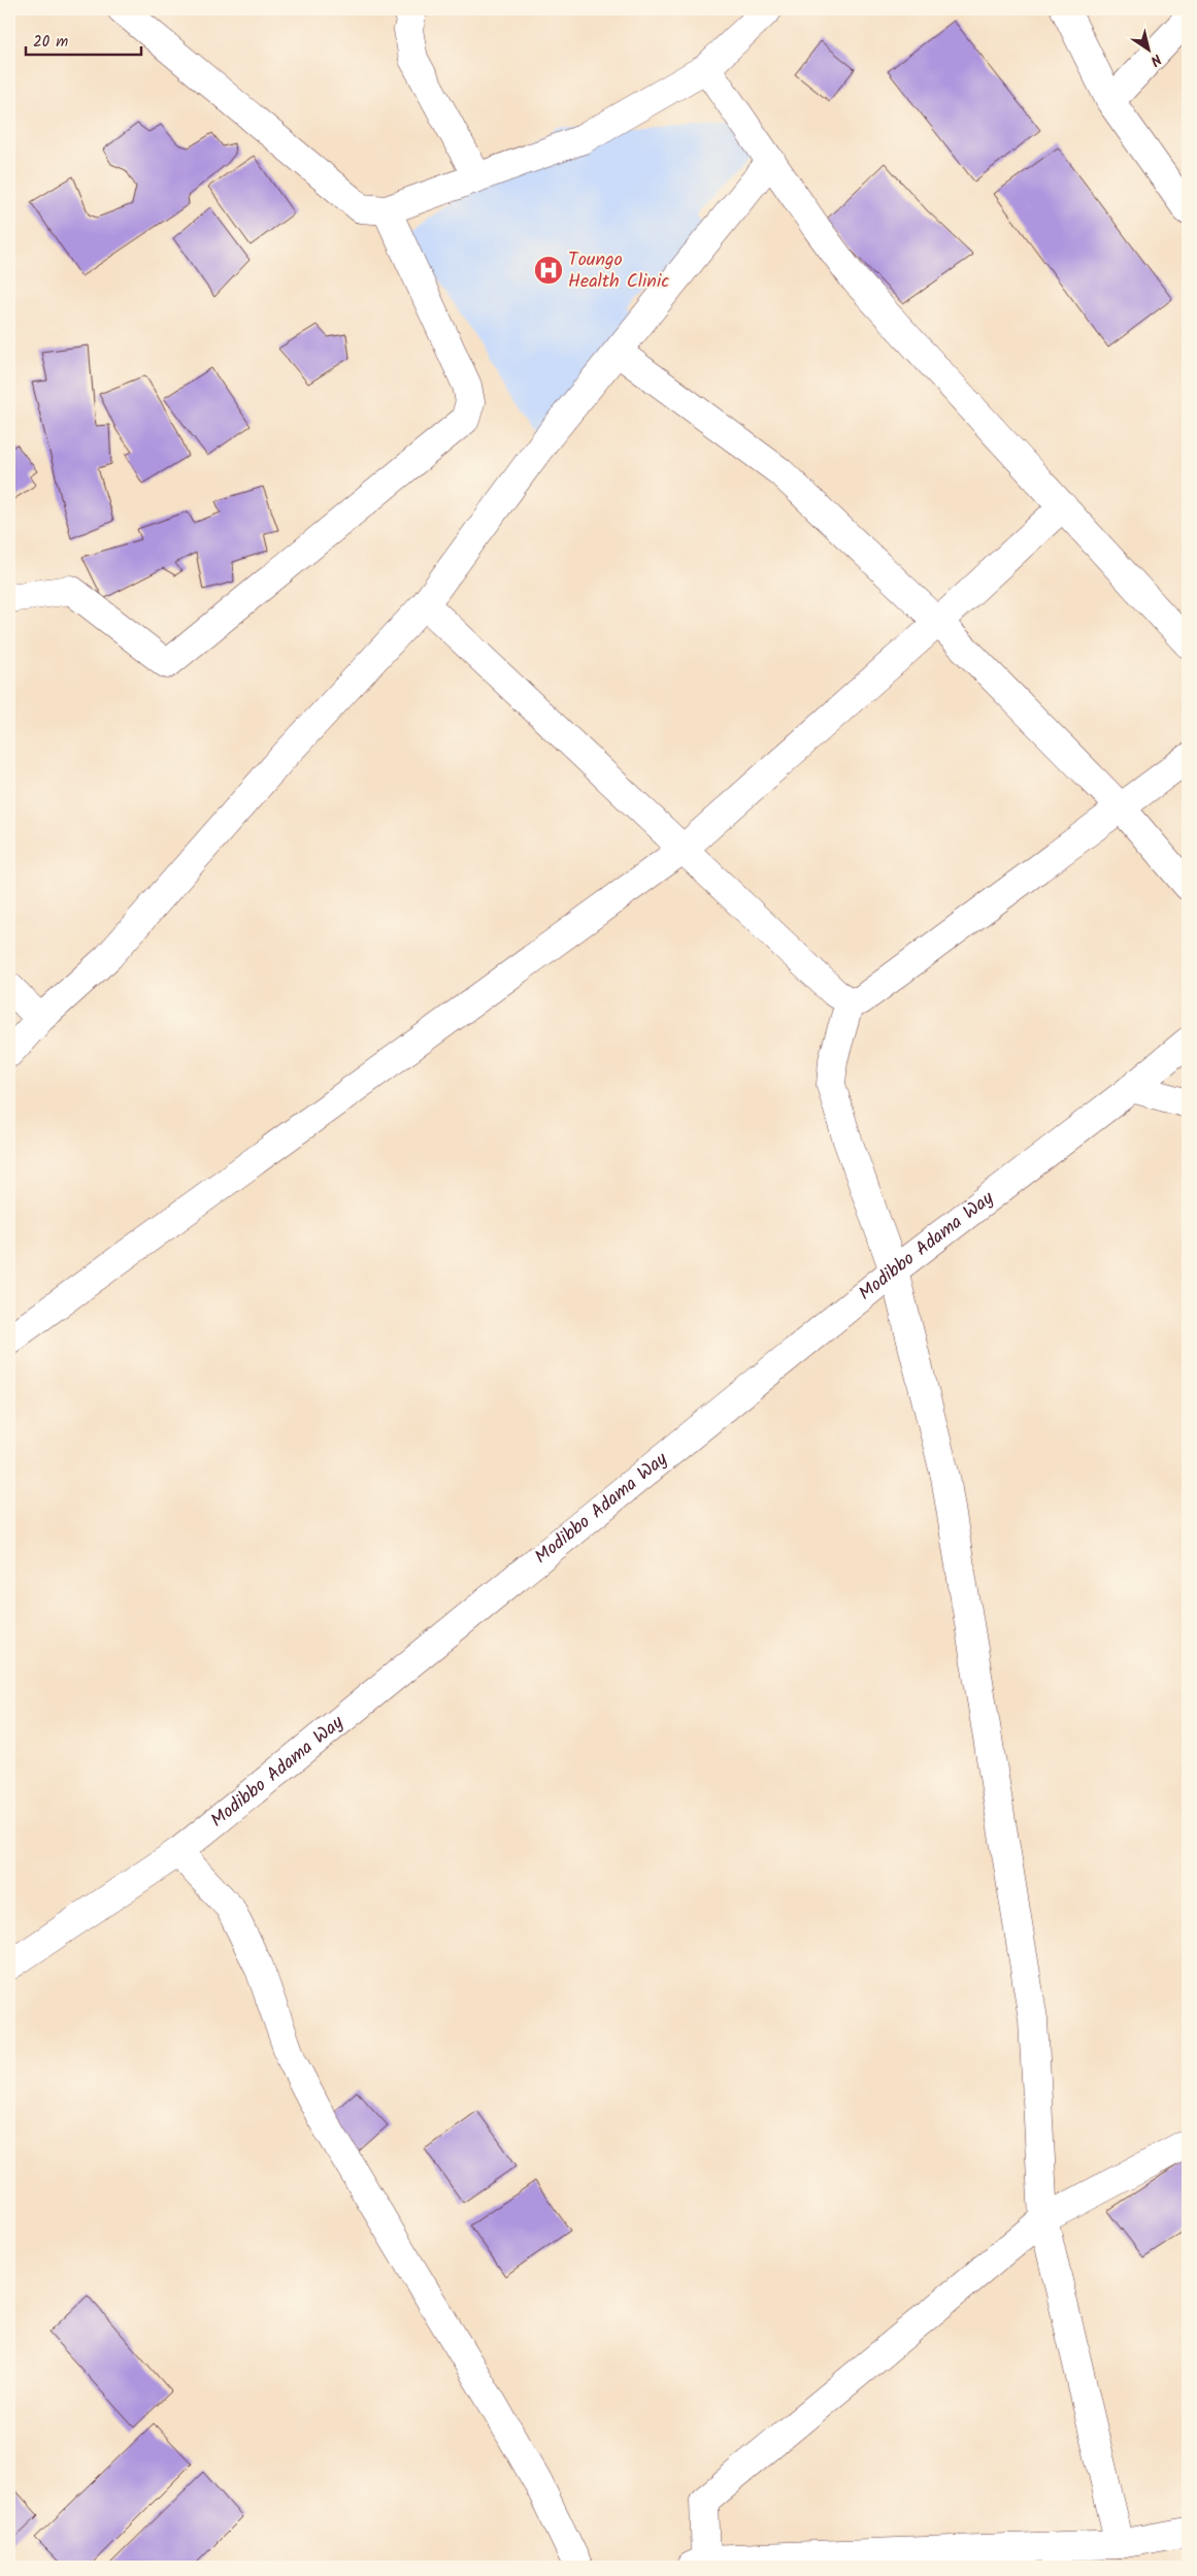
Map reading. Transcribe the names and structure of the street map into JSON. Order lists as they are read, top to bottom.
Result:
{
  "streets": {
    "street": ["Modibbo Adama Way"]
  },
  "places": {
    "hospital": ["Toungo Health Clinic"]
  },
  "scale_bar": "20 m",
  "north": "bottom right"
}
